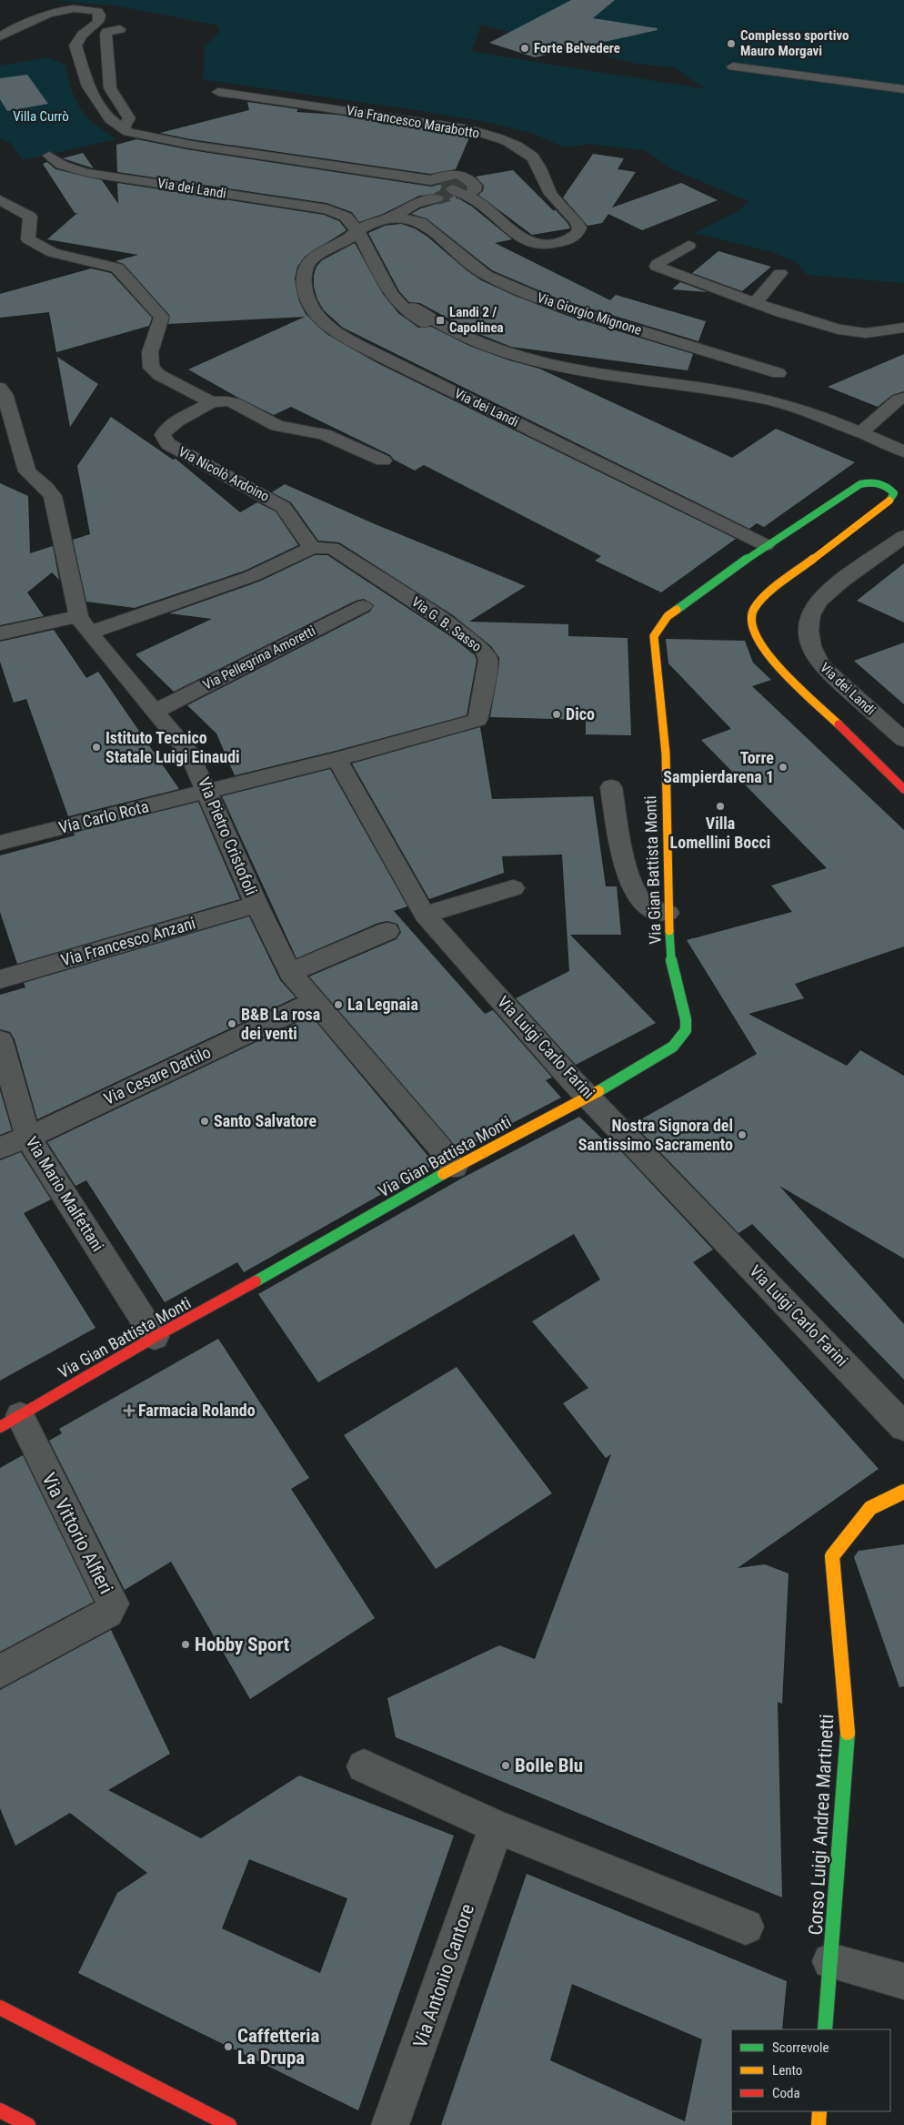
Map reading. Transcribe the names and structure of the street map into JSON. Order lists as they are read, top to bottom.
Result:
{
  "streets": {
    "street": [
      "Via Francesco Marabotto",
      "Via dei Landi",
      "Via Giorgio Mignone",
      "Via Nicolò Ardoino",
      "Via G. B. Sasso",
      "Via Pellegrina Amoretti",
      "Via Carlo Rota",
      "Via Pietro Cristofoli",
      "Via Gian Battista Monti",
      "Via Francesco Anzani",
      "Via Luigi Carlo Farini",
      "Via Cesare Dattilo",
      "Via Mario Malfettani",
      "Via Vittorio Alfieri",
      "Corso Luigi Andrea Martinetti",
      "Via Antonio Cantore"
    ]
  },
  "crossings": [
    ["Via dei Landi", "Via Giorgio Mignone"],
    ["Via dei Landi", "Via Gian Battista Monti"],
    ["Via Nicolò Ardoino", "Via G. B. Sasso"],
    ["Via G. B. Sasso", "Via Carlo Rota"],
    ["Via G. B. Sasso", "Via Pietro Cristofoli"],
    ["Via G. B. Sasso", "Via Luigi Carlo Farini"],
    ["Via Pellegrina Amoretti", "Via Pietro Cristofoli"],
    ["Via Carlo Rota", "Via Pietro Cristofoli"],
    ["Via Pietro Cristofoli", "Via Gian Battista Monti"],
    ["Via Pietro Cristofoli", "Via Francesco Anzani"],
    ["Via Pietro Cristofoli", "Via Cesare Dattilo"],
    ["Via Gian Battista Monti", "Via Luigi Carlo Farini"],
    ["Via Gian Battista Monti", "Via Mario Malfettani"],
    ["Via Gian Battista Monti", "Via Vittorio Alfieri"],
    ["Via Cesare Dattilo", "Via Mario Malfettani"]
  ],
  "parks": ["Villa Currò"],
  "places": {
    "other": [
      "Complesso sportivo Mauro Morgavi",
      "Forte Belvedere",
      "Dico",
      "Istituto Tecnico Statale Luigi Einaudi",
      "Torre Sampierdarena 1",
      "Villa Lomellini Bocci",
      "La Legnaia",
      "B&B La rosa dei venti",
      "Santo Salvatore",
      "Nostra Signora del Santissimo Sacramento",
      "Hobby Sport",
      "Bolle Blu",
      "Caffetteria La Drupa"
    ],
    "transit": ["Landi 2 / Capolinea"],
    "health": ["Farmacia Rolando"]
  },
  "legend": ["Scorrevole", "Lento", "Coda"]
}
